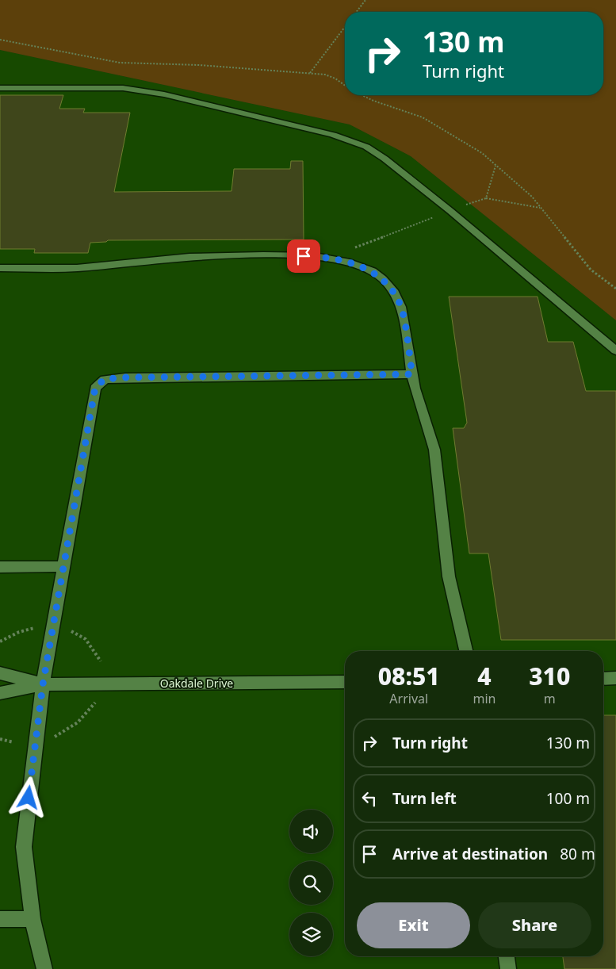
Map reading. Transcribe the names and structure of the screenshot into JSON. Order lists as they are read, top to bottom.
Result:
{
  "streets": {
    "street": ["Oakdale Drive"]
  },
  "page": {
    "turn": ["130 m", "Turn right"],
    "eta": [
      "08:51",
      "Arrival",
      "4",
      "min",
      "310",
      "m"
    ],
    "list": [
      {
        "name": "Turn right",
        "value": "130 m"
      },
      {
        "name": "Turn left",
        "value": "100 m"
      },
      {
        "name": "Arrive at destination",
        "value": "80 m"
      }
    ],
    "buttons": ["Exit", "Share"]
  }
}
